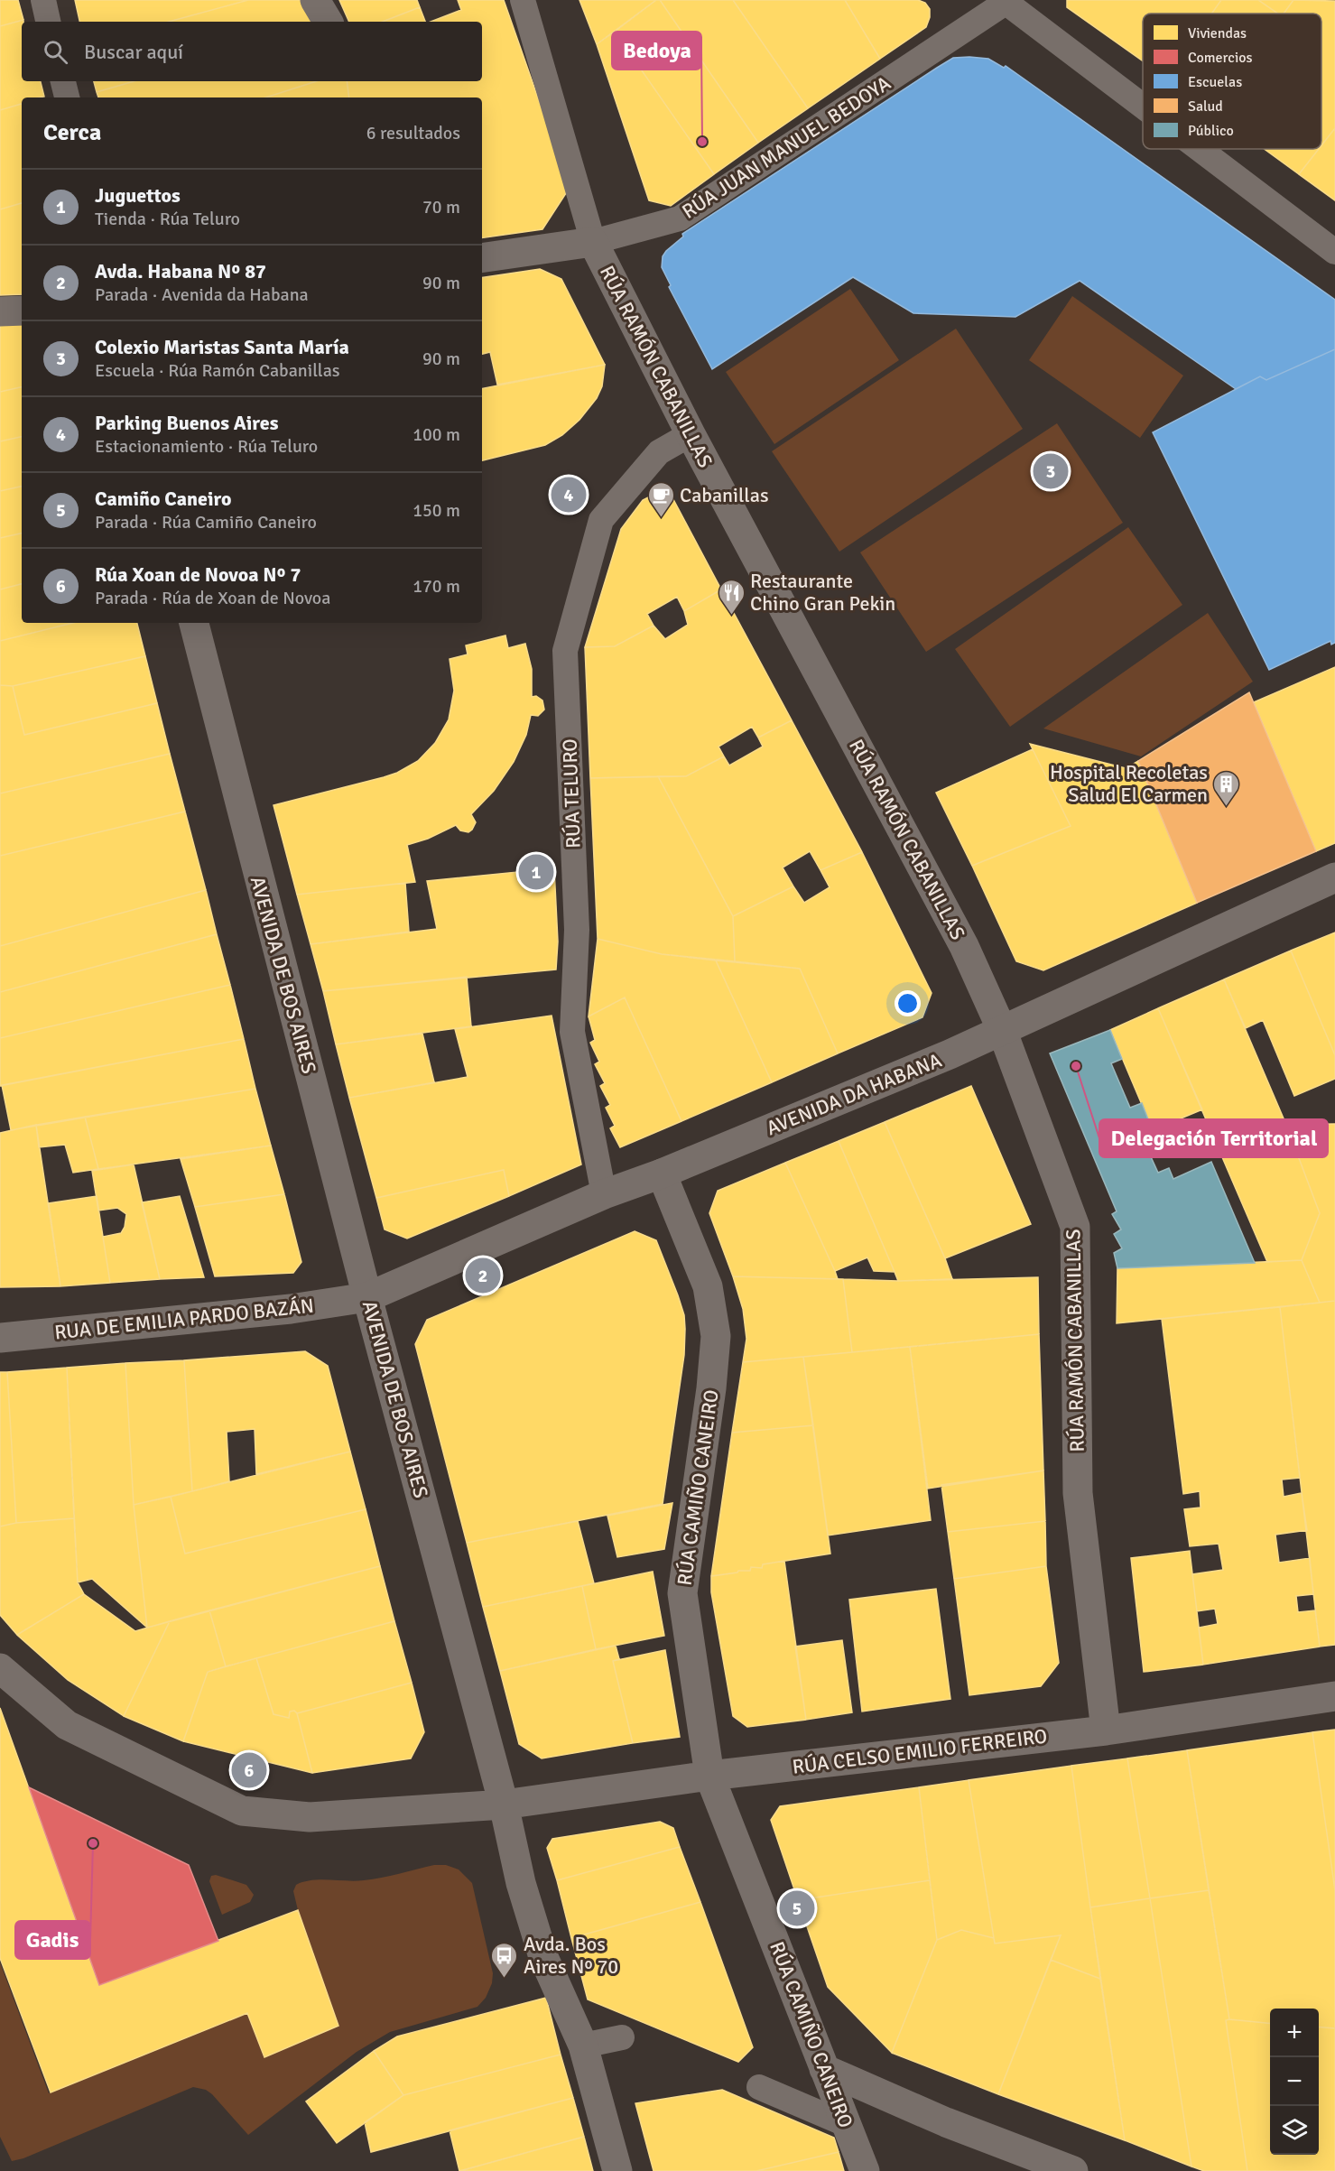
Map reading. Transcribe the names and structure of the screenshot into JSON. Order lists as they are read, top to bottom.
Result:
{
  "streets": {
    "street": [
      "RÚA JUAN MANUEL BEDOYA",
      "RÚA RAMÓN CABANILLAS",
      "RÚA TELURO",
      "AVENIDA DE BOS AIRES",
      "AVENIDA DA HABANA",
      "RUA DE EMILIA PARDO BAZÁN",
      "RÚA CAMIÑO CANEIRO",
      "RÚA CELSO EMILIO FERREIRO"
    ]
  },
  "crossings": [
    ["RÚA JUAN MANUEL BEDOYA", "RÚA RAMÓN CABANILLAS"],
    ["RÚA RAMÓN CABANILLAS", "RÚA TELURO"],
    ["RÚA RAMÓN CABANILLAS", "AVENIDA DA HABANA"],
    ["RÚA RAMÓN CABANILLAS", "RÚA CELSO EMILIO FERREIRO"],
    ["RÚA TELURO", "AVENIDA DA HABANA"],
    ["AVENIDA DE BOS AIRES", "AVENIDA DA HABANA"],
    ["AVENIDA DE BOS AIRES", "RUA DE EMILIA PARDO BAZÁN"],
    ["AVENIDA DE BOS AIRES", "RÚA CELSO EMILIO FERREIRO"],
    ["AVENIDA DA HABANA", "RUA DE EMILIA PARDO BAZÁN"],
    ["AVENIDA DA HABANA", "RÚA CAMIÑO CANEIRO"],
    ["RÚA CAMIÑO CANEIRO", "RÚA CELSO EMILIO FERREIRO"]
  ],
  "places": {
    "other": ["Bedoya", "Delegación Territorial", "Gadis"],
    "cafe": ["Cabanillas"],
    "restaurant": ["Restaurante Chino Gran Pekin"],
    "building": ["Hospital Recoletas Salud El Carmen"],
    "bus stop": ["Avda. Bos Aires Nº 70"]
  },
  "legend": [
    "Viviendas",
    "Comercios",
    "Escuelas",
    "Salud",
    "Público"
  ],
  "page": {
    "search": "Buscar aquí",
    "heading": ["Cerca", "6 resultados"],
    "list": [
      {
        "mark": "1",
        "name": "Juguettos",
        "note": "Tienda · Rúa Teluro",
        "value": "70 m"
      },
      {
        "mark": "2",
        "name": "Avda. Habana Nº 87",
        "note": "Parada · Avenida da Habana",
        "value": "90 m"
      },
      {
        "mark": "3",
        "name": "Colexio Maristas Santa María",
        "note": "Escuela · Rúa Ramón Cabanillas",
        "value": "90 m"
      },
      {
        "mark": "4",
        "name": "Parking Buenos Aires",
        "note": "Estacionamiento · Rúa Teluro",
        "value": "100 m"
      },
      {
        "mark": "5",
        "name": "Camiño Caneiro",
        "note": "Parada · Rúa Camiño Caneiro",
        "value": "150 m"
      },
      {
        "mark": "6",
        "name": "Rúa Xoan de Novoa Nº 7",
        "note": "Parada · Rúa de Xoan de Novoa",
        "value": "170 m"
      }
    ],
    "pins": [
      "3",
      "4",
      "1",
      "2",
      "6",
      "5"
    ],
    "map_buttons": ["+", "−"]
  }
}
